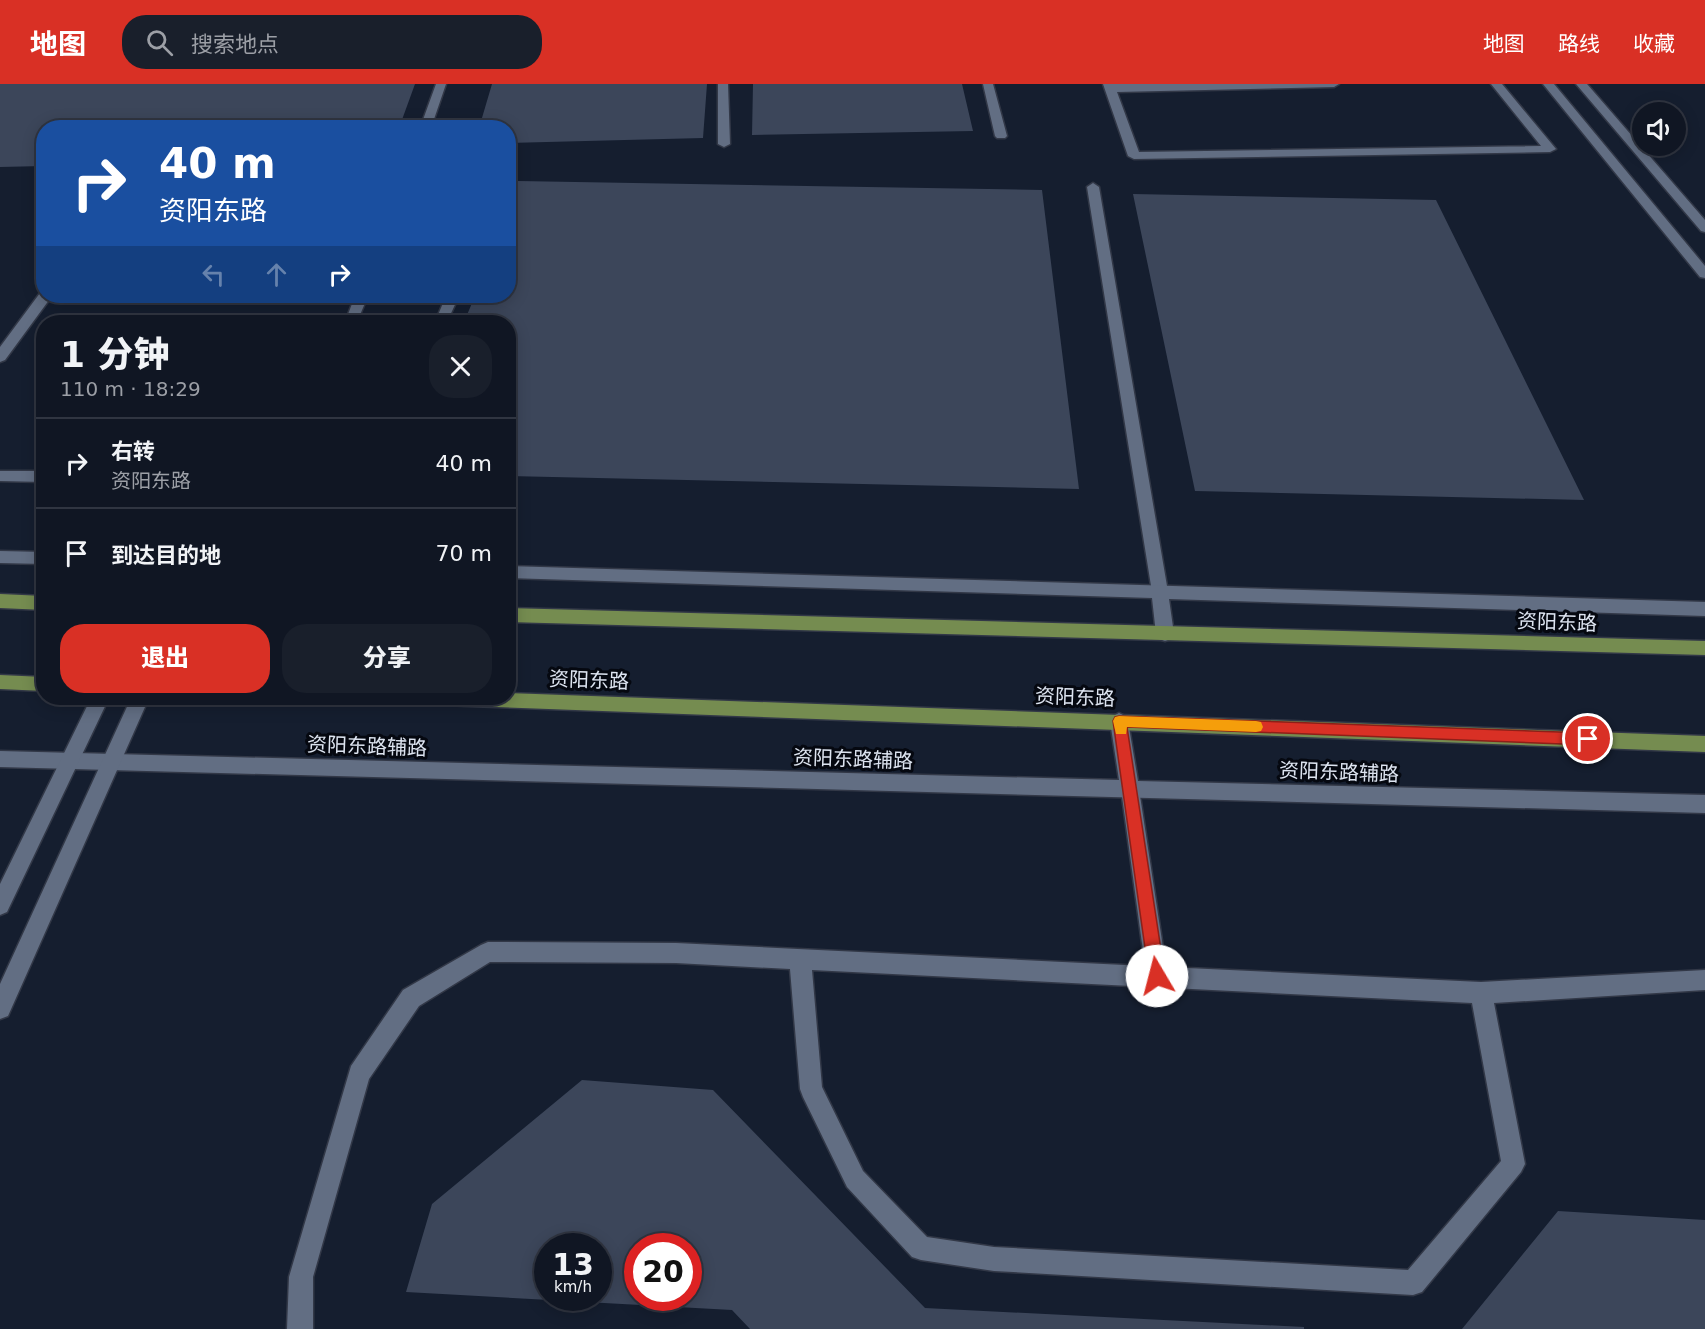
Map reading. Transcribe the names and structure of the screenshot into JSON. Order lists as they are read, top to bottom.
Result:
{
  "streets": {
    "main road": ["资阳东路"],
    "street": ["资阳东路辅路"]
  },
  "page": {
    "header": "地图",
    "search": "搜索地点",
    "nav": ["地图", "路线", "收藏"],
    "turn": ["40 m", "资阳东路"],
    "heading": ["1 分钟", "110 m · 18:29"],
    "list": [
      {
        "name": "右转",
        "note": "资阳东路",
        "value": "40 m"
      },
      {
        "name": "到达目的地",
        "value": "70 m"
      }
    ],
    "buttons": ["退出", "分享"],
    "speed": "13 km/h",
    "limit": "20"
  }
}
